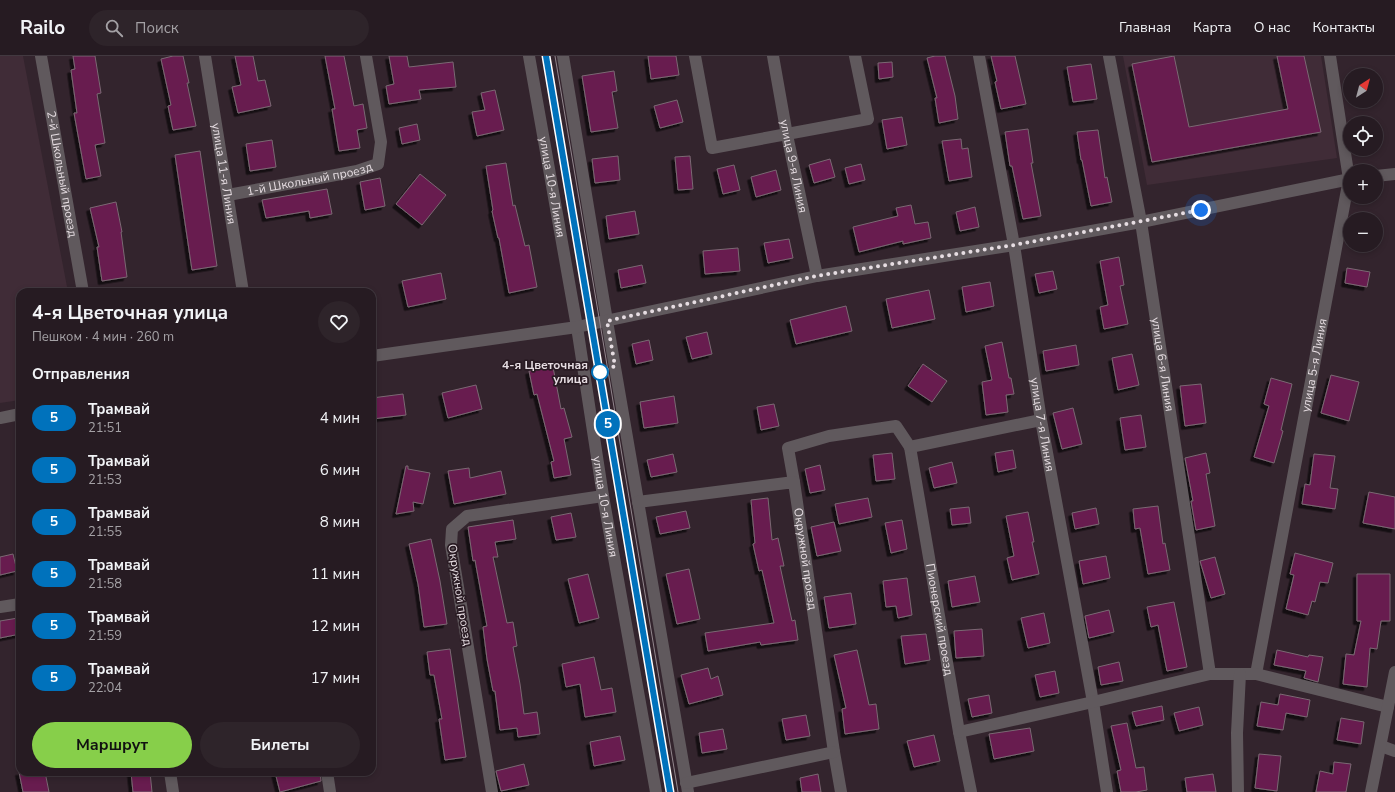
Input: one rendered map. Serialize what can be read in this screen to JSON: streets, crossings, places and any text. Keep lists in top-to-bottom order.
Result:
{
  "streets": {
    "street": [
      "улица 9-я Линия",
      "2-й Школьный проезд",
      "улица 11-я Линия",
      "1-й Школьный проезд",
      "улица 10-я Линия",
      "улица 6-я Линия",
      "улица 5-я Линия",
      "улица 7-я Линия",
      "Окружной проезд",
      "Пионерский проезд"
    ]
  },
  "crossings": [
    ["улица 11-я Линия", "1-й Школьный проезд"],
    ["улица 10-я Линия", "Окружной проезд"],
    ["Окружной проезд", "Пионерский проезд"]
  ],
  "places": ["4-я Цветочная улица"],
  "lines": ["tram line 5"],
  "north": "top right",
  "page": {
    "header": "Railo",
    "search": "Поиск",
    "nav": [
      "Главная",
      "Карта",
      "О нас",
      "Контакты"
    ],
    "on_map": "5",
    "map_buttons": ["+", "−"],
    "heading": [
      ["4-я Цветочная улица", "Пешком · 4 мин · 260 m"],
      "Отправления"
    ],
    "list": [
      {
        "mark": "5",
        "name": "Трамвай",
        "note": "21:51",
        "value": "4 мин"
      },
      {
        "mark": "5",
        "name": "Трамвай",
        "note": "21:53",
        "value": "6 мин"
      },
      {
        "mark": "5",
        "name": "Трамвай",
        "note": "21:55",
        "value": "8 мин"
      },
      {
        "mark": "5",
        "name": "Трамвай",
        "note": "21:58",
        "value": "11 мин"
      },
      {
        "mark": "5",
        "name": "Трамвай",
        "note": "21:59",
        "value": "12 мин"
      },
      {
        "mark": "5",
        "name": "Трамвай",
        "note": "22:04",
        "value": "17 мин"
      }
    ],
    "buttons": ["Маршрут", "Билеты"]
  }
}
